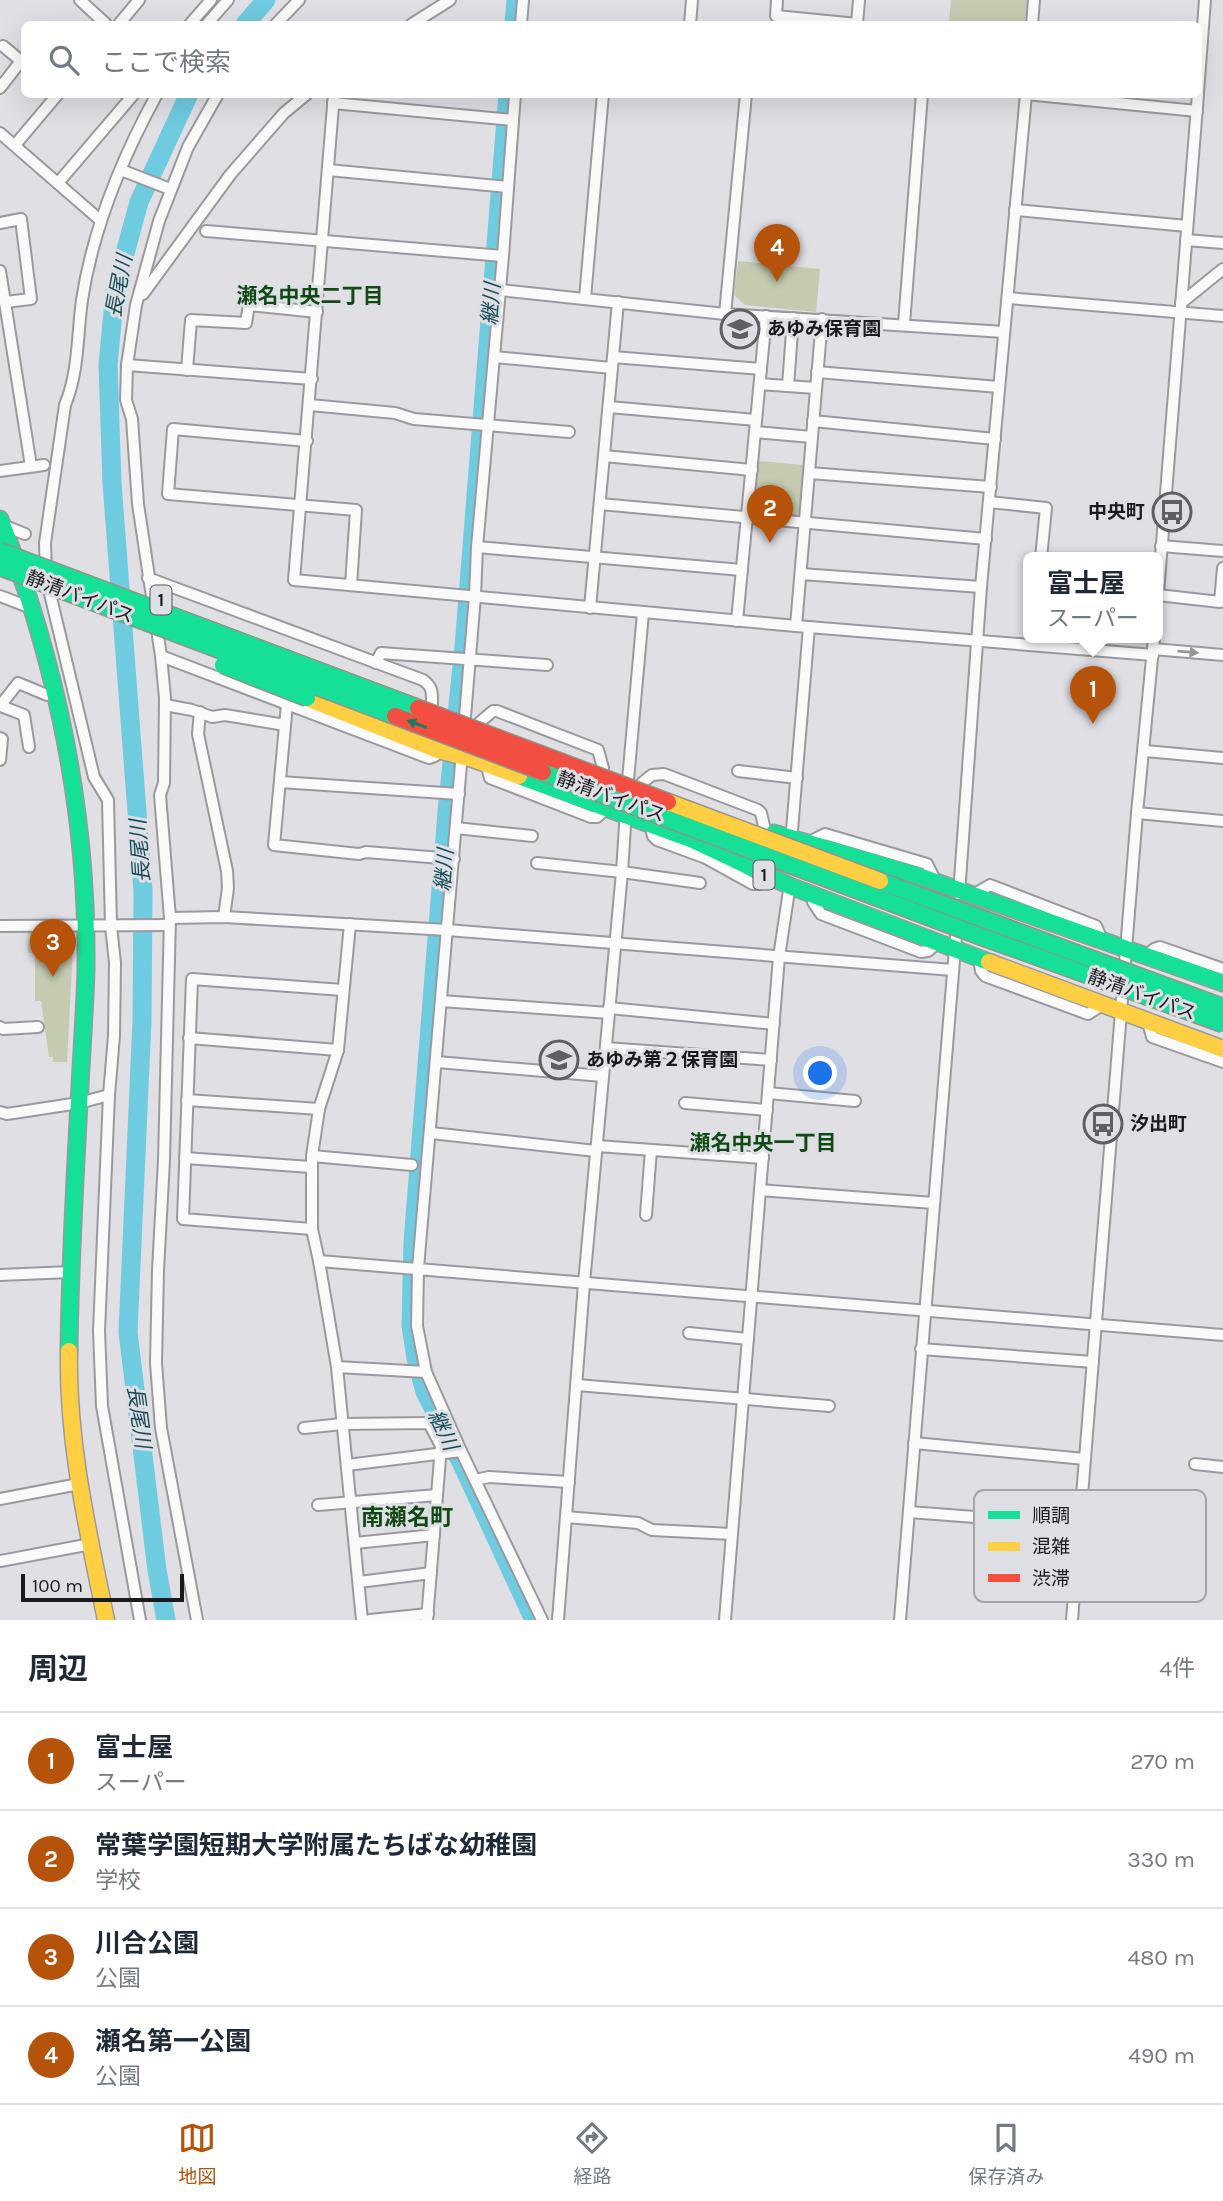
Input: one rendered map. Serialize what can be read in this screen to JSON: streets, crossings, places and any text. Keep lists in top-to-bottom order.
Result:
{
  "streets": {
    "main road": ["静清バイパス", "1"]
  },
  "crossings": [
    ["静清バイパス", "1"]
  ],
  "districts": ["瀬名中央二丁目", "瀬名中央一丁目", "南瀬名町"],
  "water": ["長尾川", "継川"],
  "places": {
    "school or university": ["あゆみ保育園", "あゆみ第２保育園"],
    "bus stop": ["中央町", "汐出町"]
  },
  "legend": ["順調", "混雑", "渋滞"],
  "scale_bar": "100 m",
  "page": {
    "search": "ここで検索",
    "pins": [
      "4",
      "2",
      "1",
      "3"
    ],
    "popup": ["富士屋", "スーパー"],
    "scale": "100 m",
    "heading": ["周辺", "4件"],
    "list": [
      {
        "mark": "1",
        "name": "富士屋",
        "note": "スーパー",
        "value": "270 m"
      },
      {
        "mark": "2",
        "name": "常葉学園短期大学附属たちばな幼稚園",
        "note": "学校",
        "value": "330 m"
      },
      {
        "mark": "3",
        "name": "川合公園",
        "note": "公園",
        "value": "480 m"
      },
      {
        "mark": "4",
        "name": "瀬名第一公園",
        "note": "公園",
        "value": "490 m"
      }
    ],
    "nav": ["地図", "経路", "保存済み"]
  }
}
